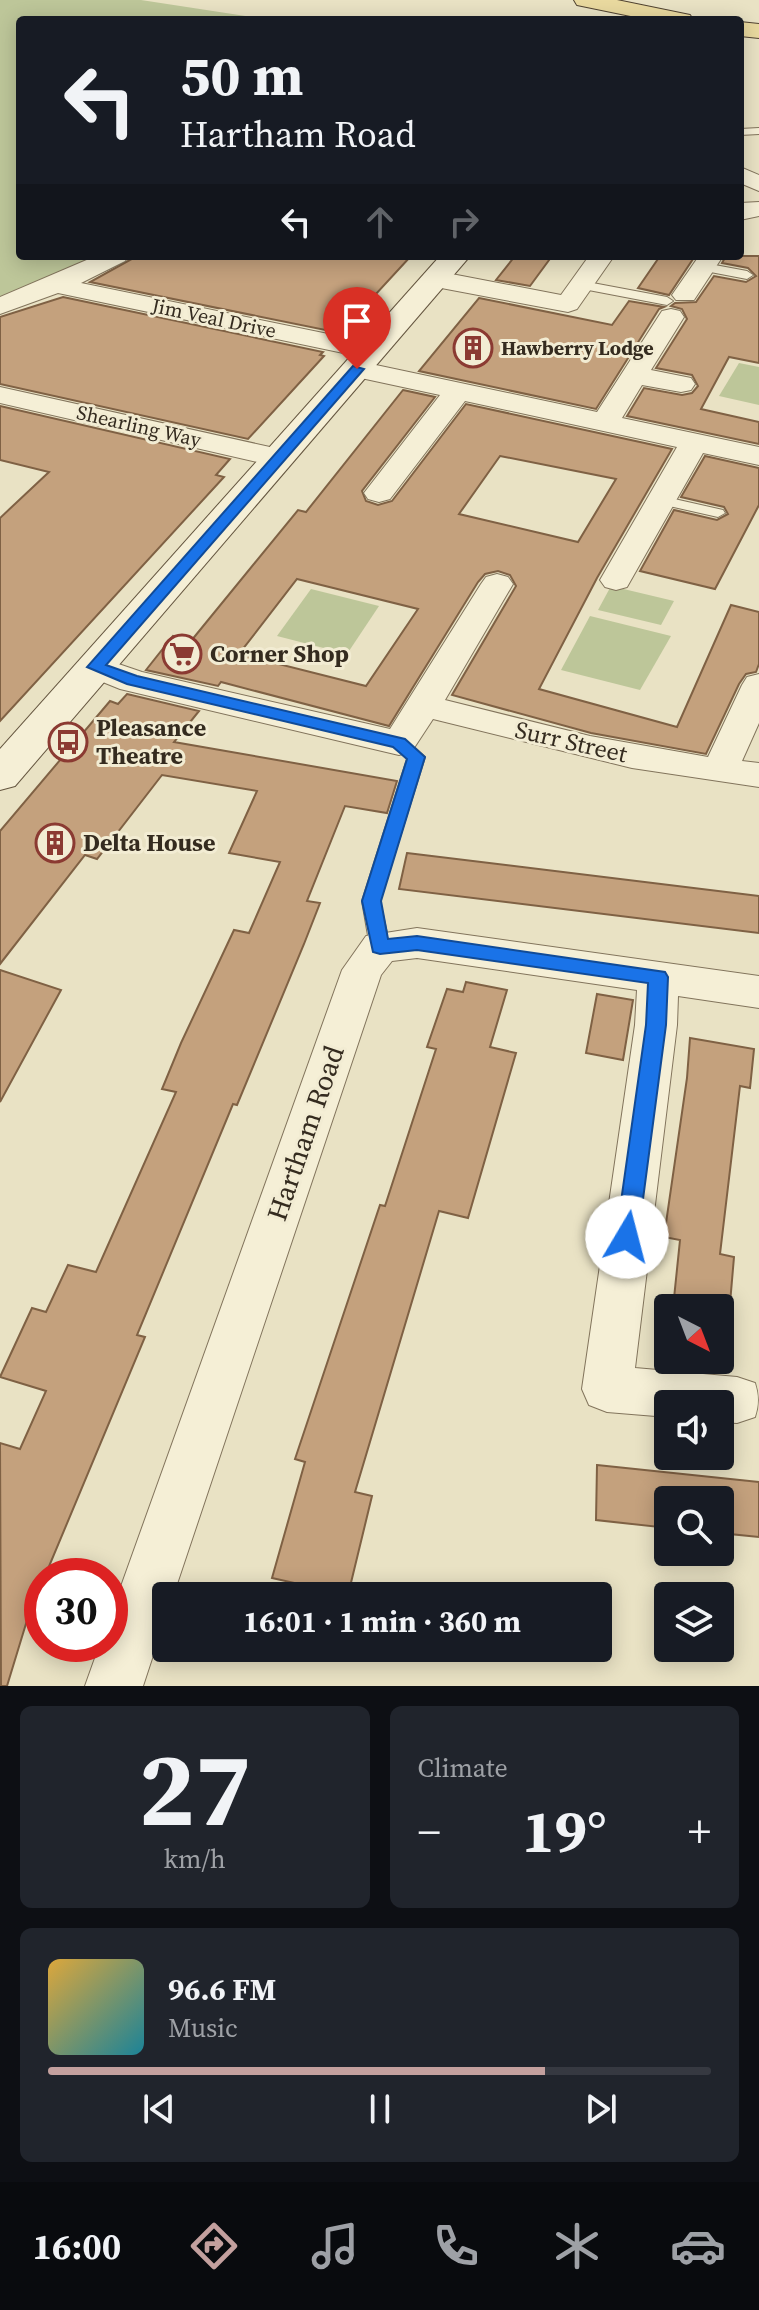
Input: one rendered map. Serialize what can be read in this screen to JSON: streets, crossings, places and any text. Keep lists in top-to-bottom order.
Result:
{
  "streets": {
    "street": [
      "Jim Veal Drive",
      "Shearling Way",
      "Surr Street",
      "Hartham Road"
    ]
  },
  "places": {
    "building": ["Hawberry Lodge", "Delta House"],
    "supermarket": ["Corner Shop"],
    "bus stop": ["Pleasance Theatre"]
  },
  "north": "bottom right",
  "page": {
    "turn": ["50 m", "Hartham Road"],
    "limit": "30",
    "trip": "16:01 · 1 min · 360 m",
    "tile": [
      ["27", "km/h"],
      "Climate"
    ],
    "heat": ["−", "19°", "+"],
    "song": ["96.6 FM", "Music"],
    "tabs": "16:00"
  }
}
